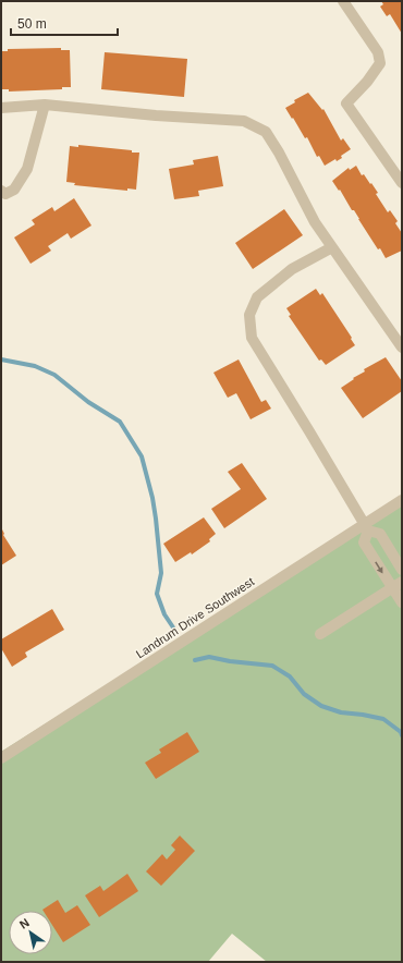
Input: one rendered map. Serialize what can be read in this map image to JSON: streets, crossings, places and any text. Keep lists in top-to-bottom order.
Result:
{
  "streets": {
    "street": ["Landrum Drive Southwest"]
  },
  "scale_bar": "50 m",
  "north": "top left"
}
